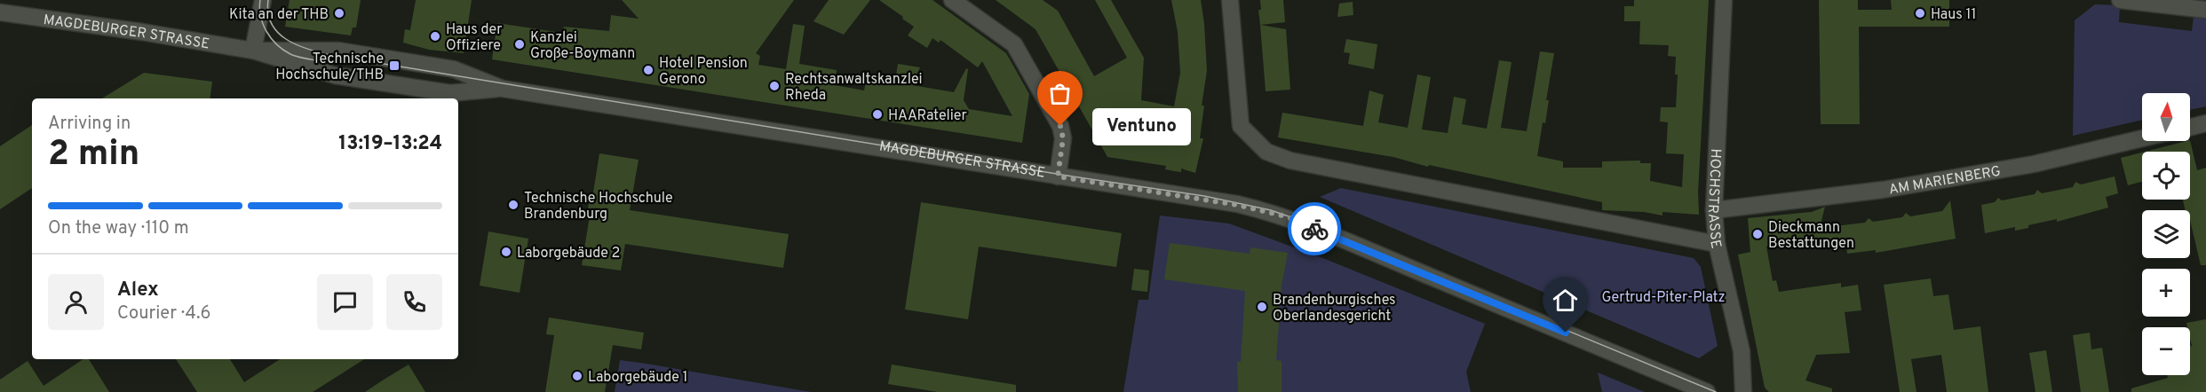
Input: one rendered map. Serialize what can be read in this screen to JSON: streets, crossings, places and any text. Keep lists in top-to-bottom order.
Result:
{
  "streets": {
    "street": ["MAGDEBURGER STRASSE", "AM MARIENBERG", "HOCHSTRASSE"]
  },
  "crossings": [
    ["AM MARIENBERG", "HOCHSTRASSE"]
  ],
  "parks": ["Gertrud-Piter-Platz"],
  "places": {
    "other": [
      "Kita an der THB",
      "Haus 11",
      "Haus der Offiziere",
      "Kanzlei Große-Boymann",
      "Hotel Pension Gerono",
      "Rechtsanwaltskanzlei Rheda",
      "HAARatelier",
      "Ventuno",
      "Technische Hochschule Brandenburg",
      "Dieckmann Bestattungen",
      "Laborgebäude 2",
      "Brandenburgisches Oberlandesgericht",
      "Laborgebäude 1"
    ],
    "transit": ["Technische Hochschule/THB"]
  },
  "north": "top",
  "page": {
    "map_buttons": ["+", "−"],
    "heading": ["2 min", "Arriving in", "13:19–13:24"],
    "panel": ["Alex", "Courier · 4.6"],
    "bubble": "Ventuno",
    "bar": "On the way · 110 m"
  }
}
